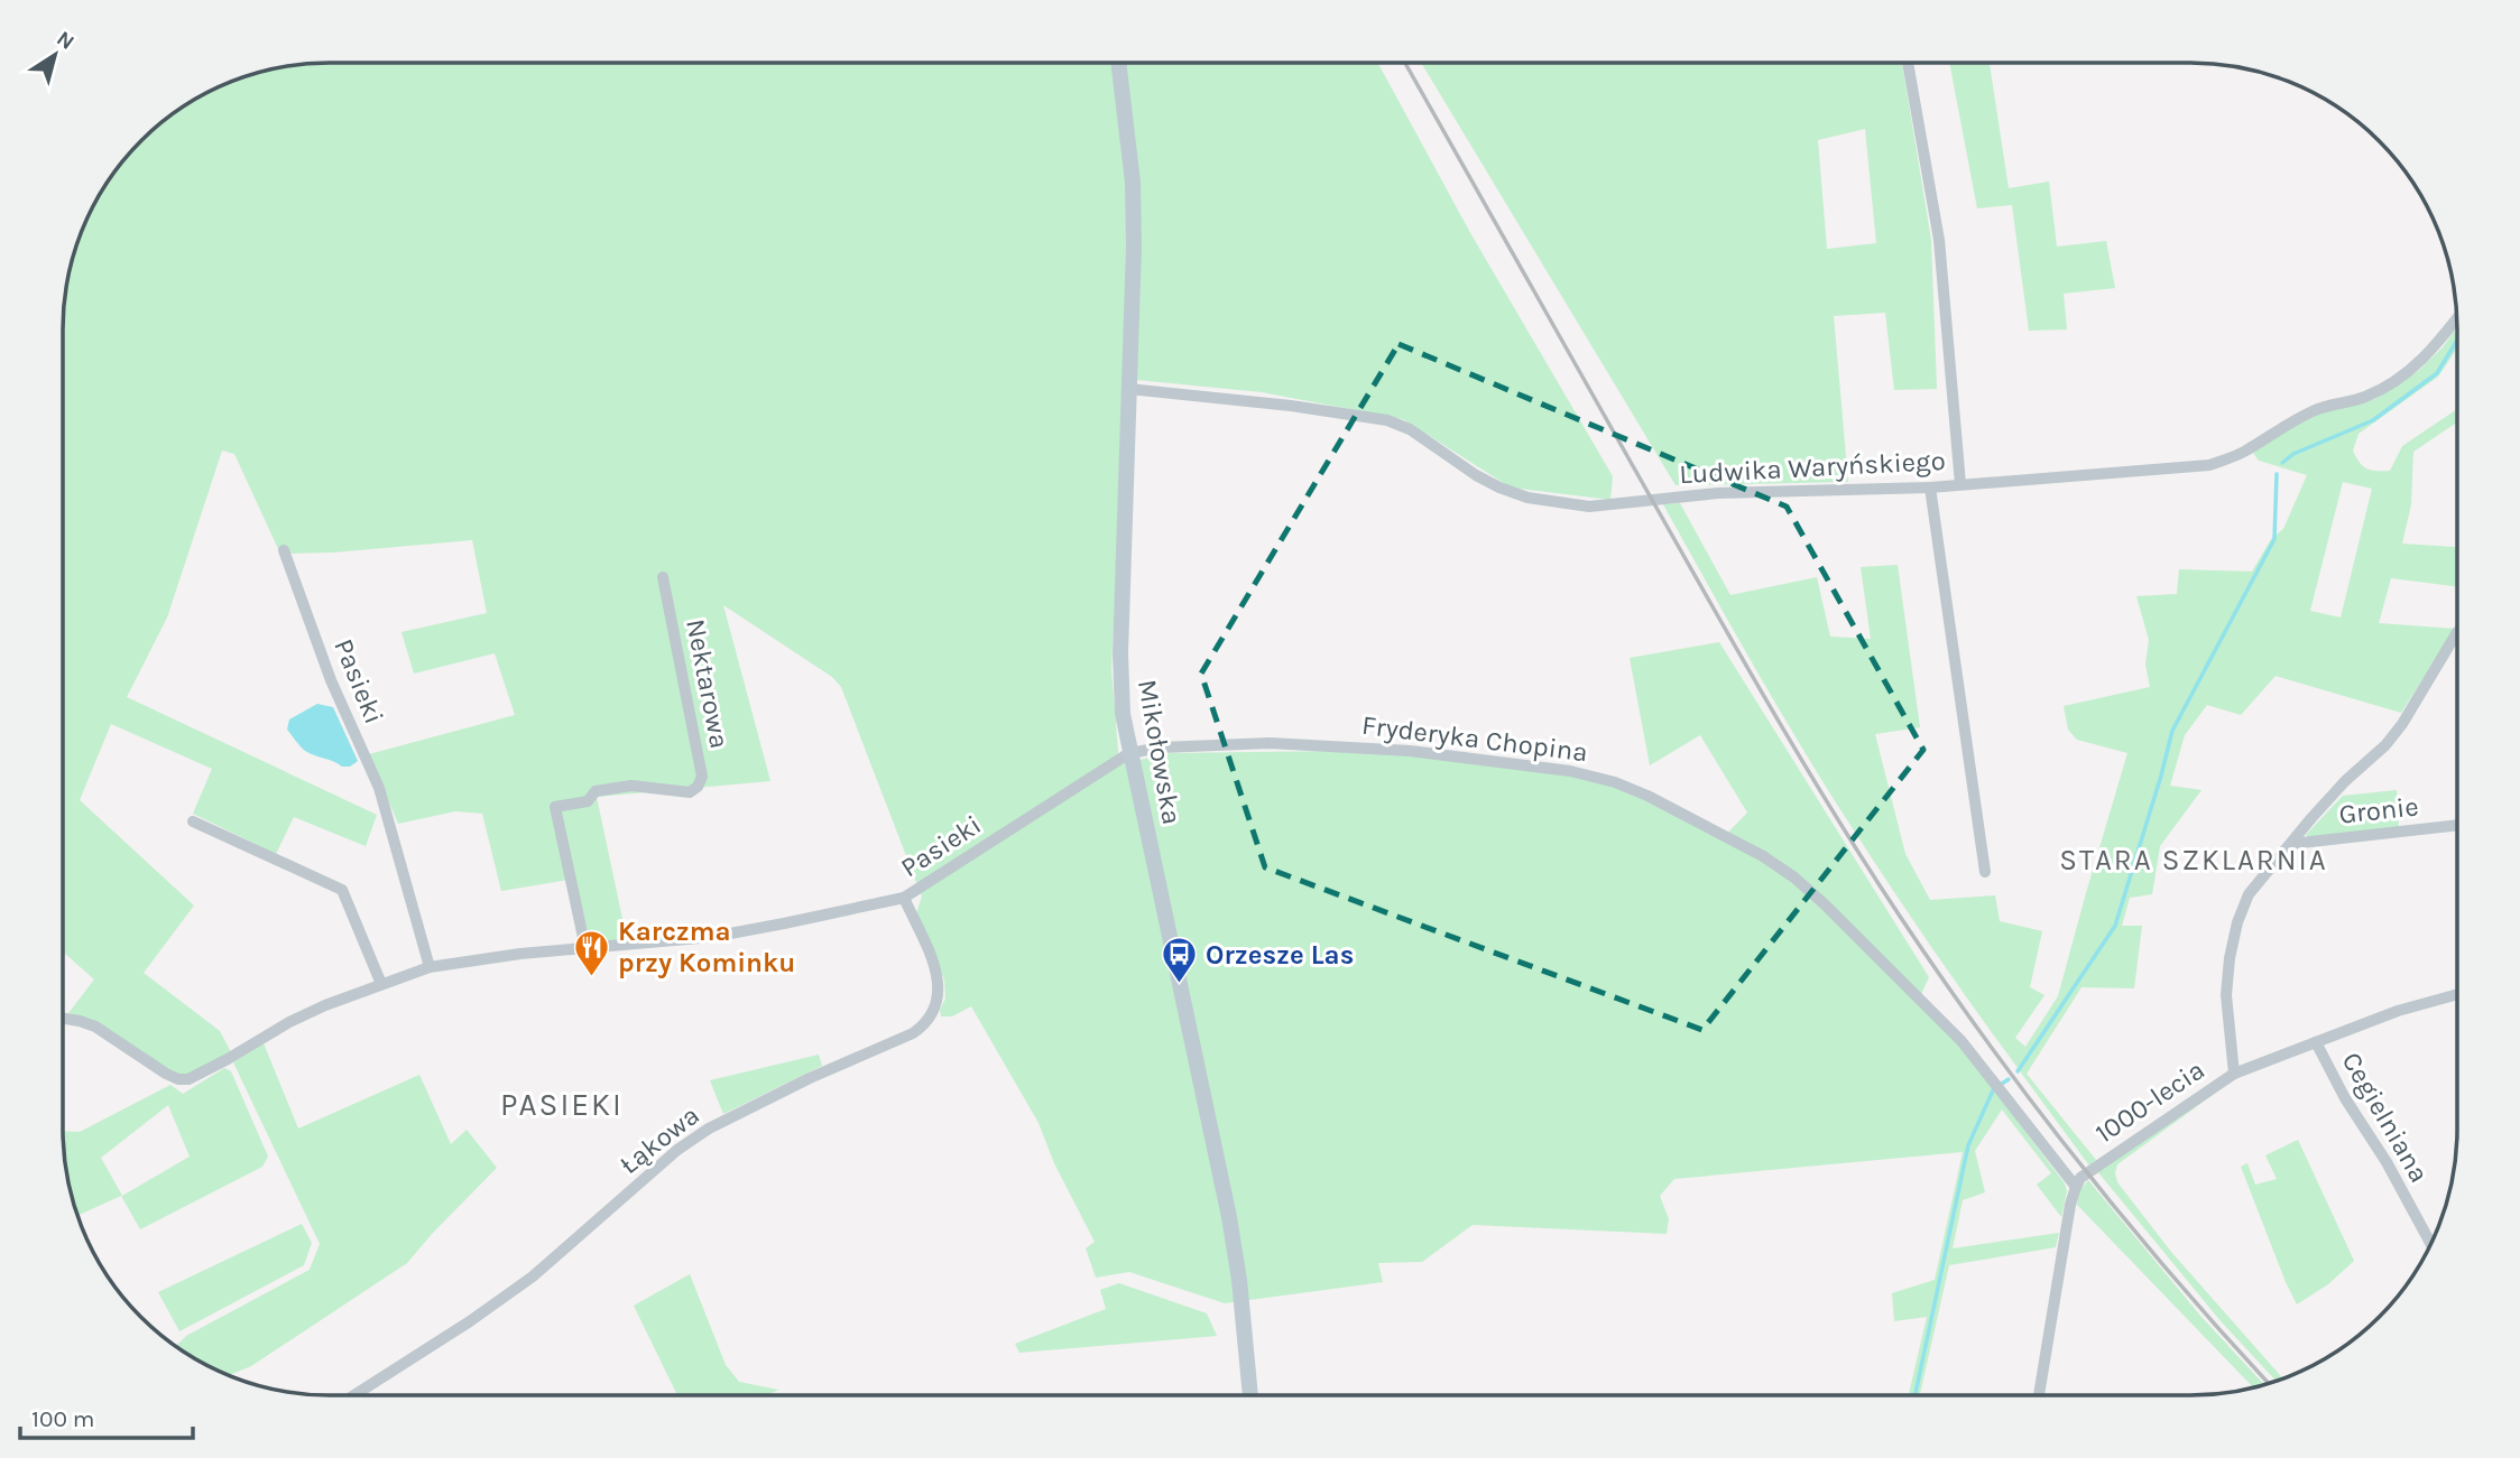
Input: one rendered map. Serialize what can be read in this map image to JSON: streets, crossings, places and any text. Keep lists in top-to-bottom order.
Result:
{
  "streets": {
    "main road": ["Mikołowska"],
    "street": [
      "Ludwika Waryńskiego",
      "Pasieki",
      "Nektarowa",
      "Fryderyka Chopina",
      "Gronie",
      "1000-lecia",
      "Cegielniana",
      "Łąkowa"
    ]
  },
  "crossings": [
    ["Ludwika Waryńskiego", "Mikołowska"],
    ["Pasieki", "Nektarowa"],
    ["Pasieki", "Fryderyka Chopina"],
    ["Pasieki", "Mikołowska"],
    ["Pasieki", "Łąkowa"],
    ["Fryderyka Chopina", "Mikołowska"],
    ["Fryderyka Chopina", "1000-lecia"],
    ["1000-lecia", "Cegielniana"]
  ],
  "districts": ["STARA SZKLARNIA", "PASIEKI"],
  "places": {
    "restaurant": ["Karczma przy Kominku"],
    "bus stop": ["Orzesze Las"]
  },
  "scale_bar": "100 m",
  "north": "top right"
}
